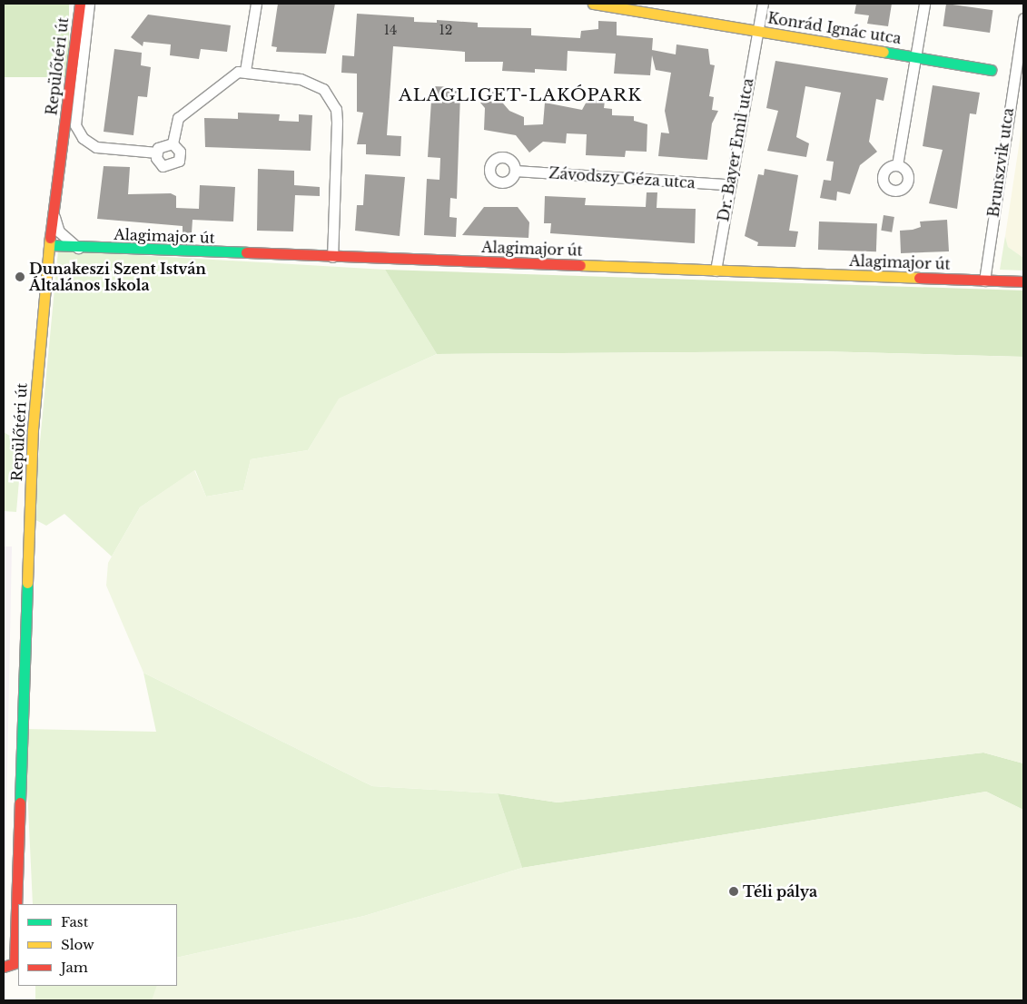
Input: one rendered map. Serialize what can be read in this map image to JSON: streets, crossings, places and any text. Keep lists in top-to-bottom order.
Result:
{
  "streets": {
    "street": [
      "Konrád Ignác utca",
      "Repülőtéri út",
      "Dr. Bayer Emil utca",
      "Brunszvik utca",
      "Závodszy Géza utca",
      "Alagimajor út"
    ]
  },
  "crossings": [
    ["Konrád Ignác utca", "Dr. Bayer Emil utca"],
    ["Dr. Bayer Emil utca", "Závodszy Géza utca"],
    ["Dr. Bayer Emil utca", "Alagimajor út"],
    ["Brunszvik utca", "Alagimajor út"]
  ],
  "districts": ["ALAGLIGET-LAKÓPARK"],
  "places": ["Dunakeszi Szent István Általános Iskola", "Téli pálya"],
  "house_numbers": ["14", "12"],
  "legend": ["Fast", "Slow", "Jam"]
}
